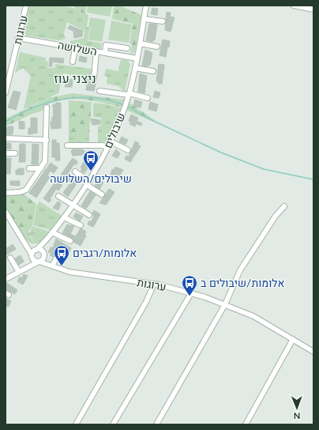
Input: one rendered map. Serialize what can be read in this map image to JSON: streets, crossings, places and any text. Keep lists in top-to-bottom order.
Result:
{
  "streets": {
    "street": ["ערוגות", "השלושה", "שיבולים"]
  },
  "crossings": [
    ["ערוגות", "השלושה"],
    ["ערוגות", "שיבולים"],
    ["השלושה", "שיבולים"]
  ],
  "districts": ["ניצני עוז"],
  "places": {
    "bus stop": ["שיבולים/השלושה", "אלומות/רגבים", "אלומות/שיבולים ב"]
  },
  "north": "bottom"
}
